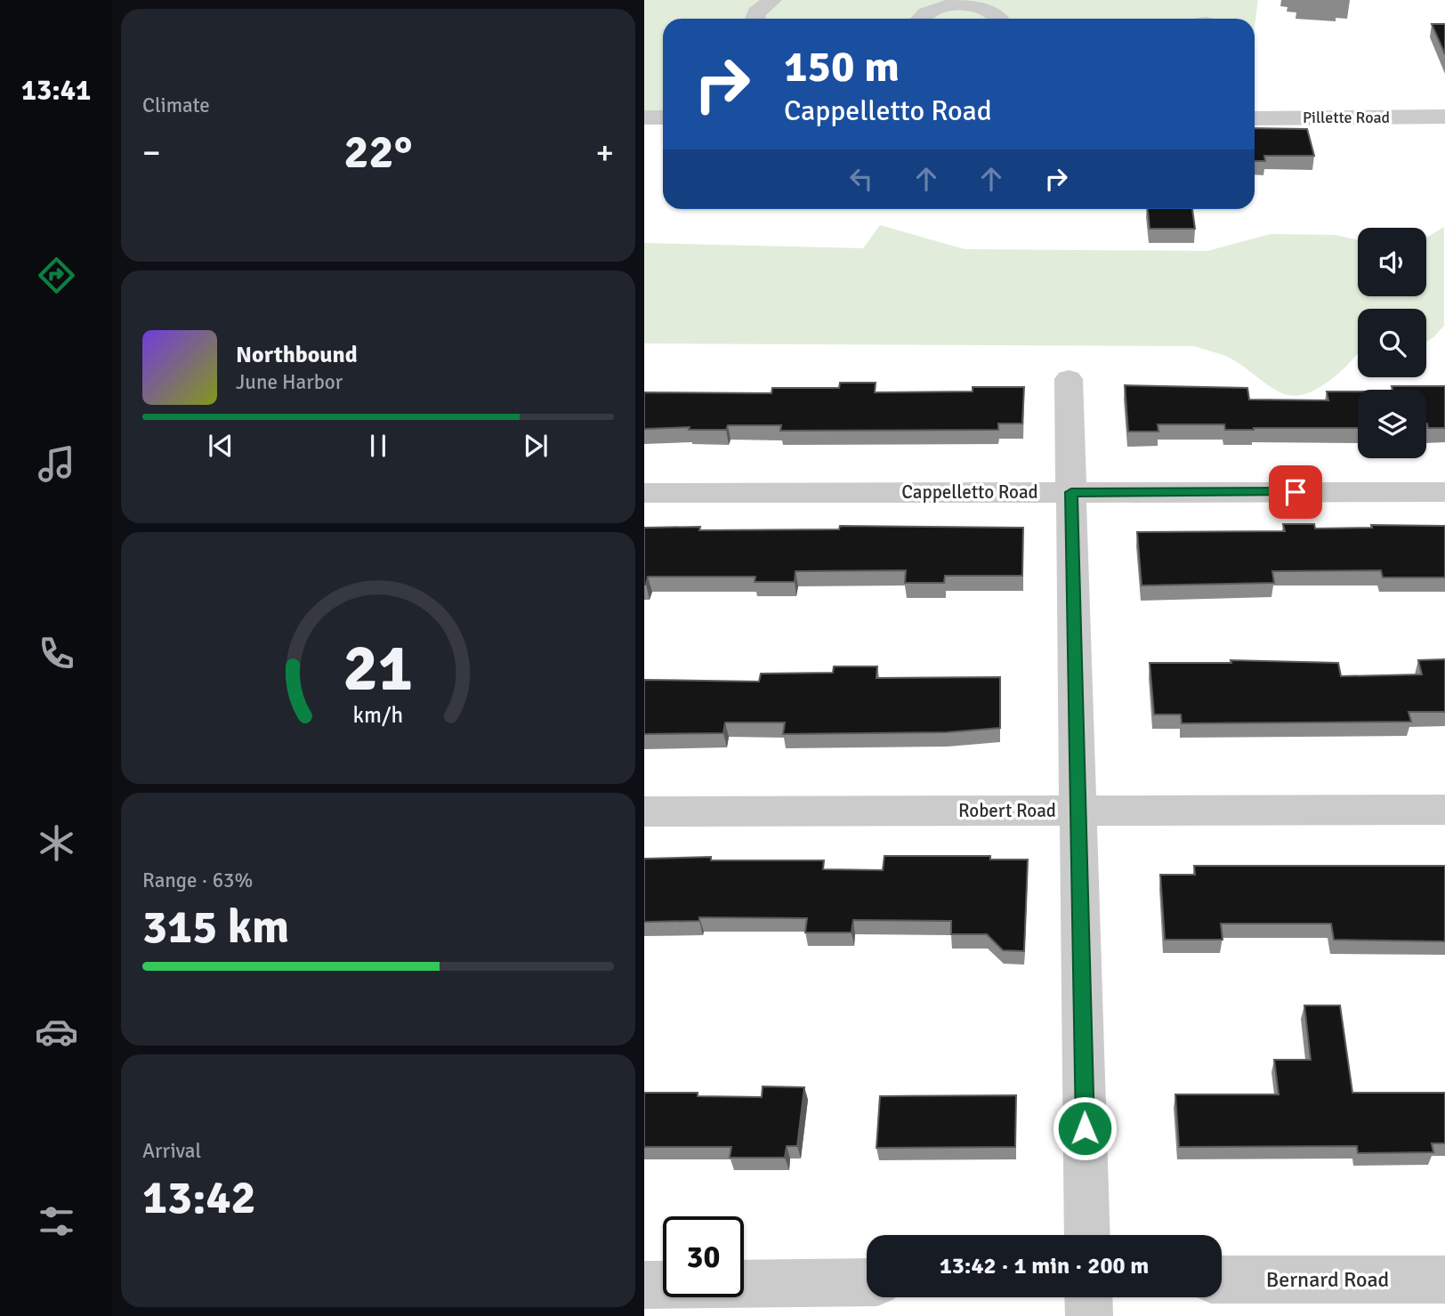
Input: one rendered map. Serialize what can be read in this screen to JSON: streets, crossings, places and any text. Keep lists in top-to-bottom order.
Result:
{
  "streets": {
    "street": [
      "Pillette Road",
      "Cappelletto Road",
      "Robert Road",
      "Bernard Road"
    ]
  },
  "page": {
    "tabs": "13:41",
    "tile": [
      "Climate",
      ["Range · 63%", "315 km"],
      ["Arrival", "13:42"]
    ],
    "turn": ["150 m", "Cappelletto Road"],
    "heat": ["−", "22°", "+"],
    "song": ["Northbound", "June Harbor"],
    "limit": "30",
    "trip": "13:42 · 1 min · 200 m",
    "gauge": ["21", "km/h"]
  }
}
